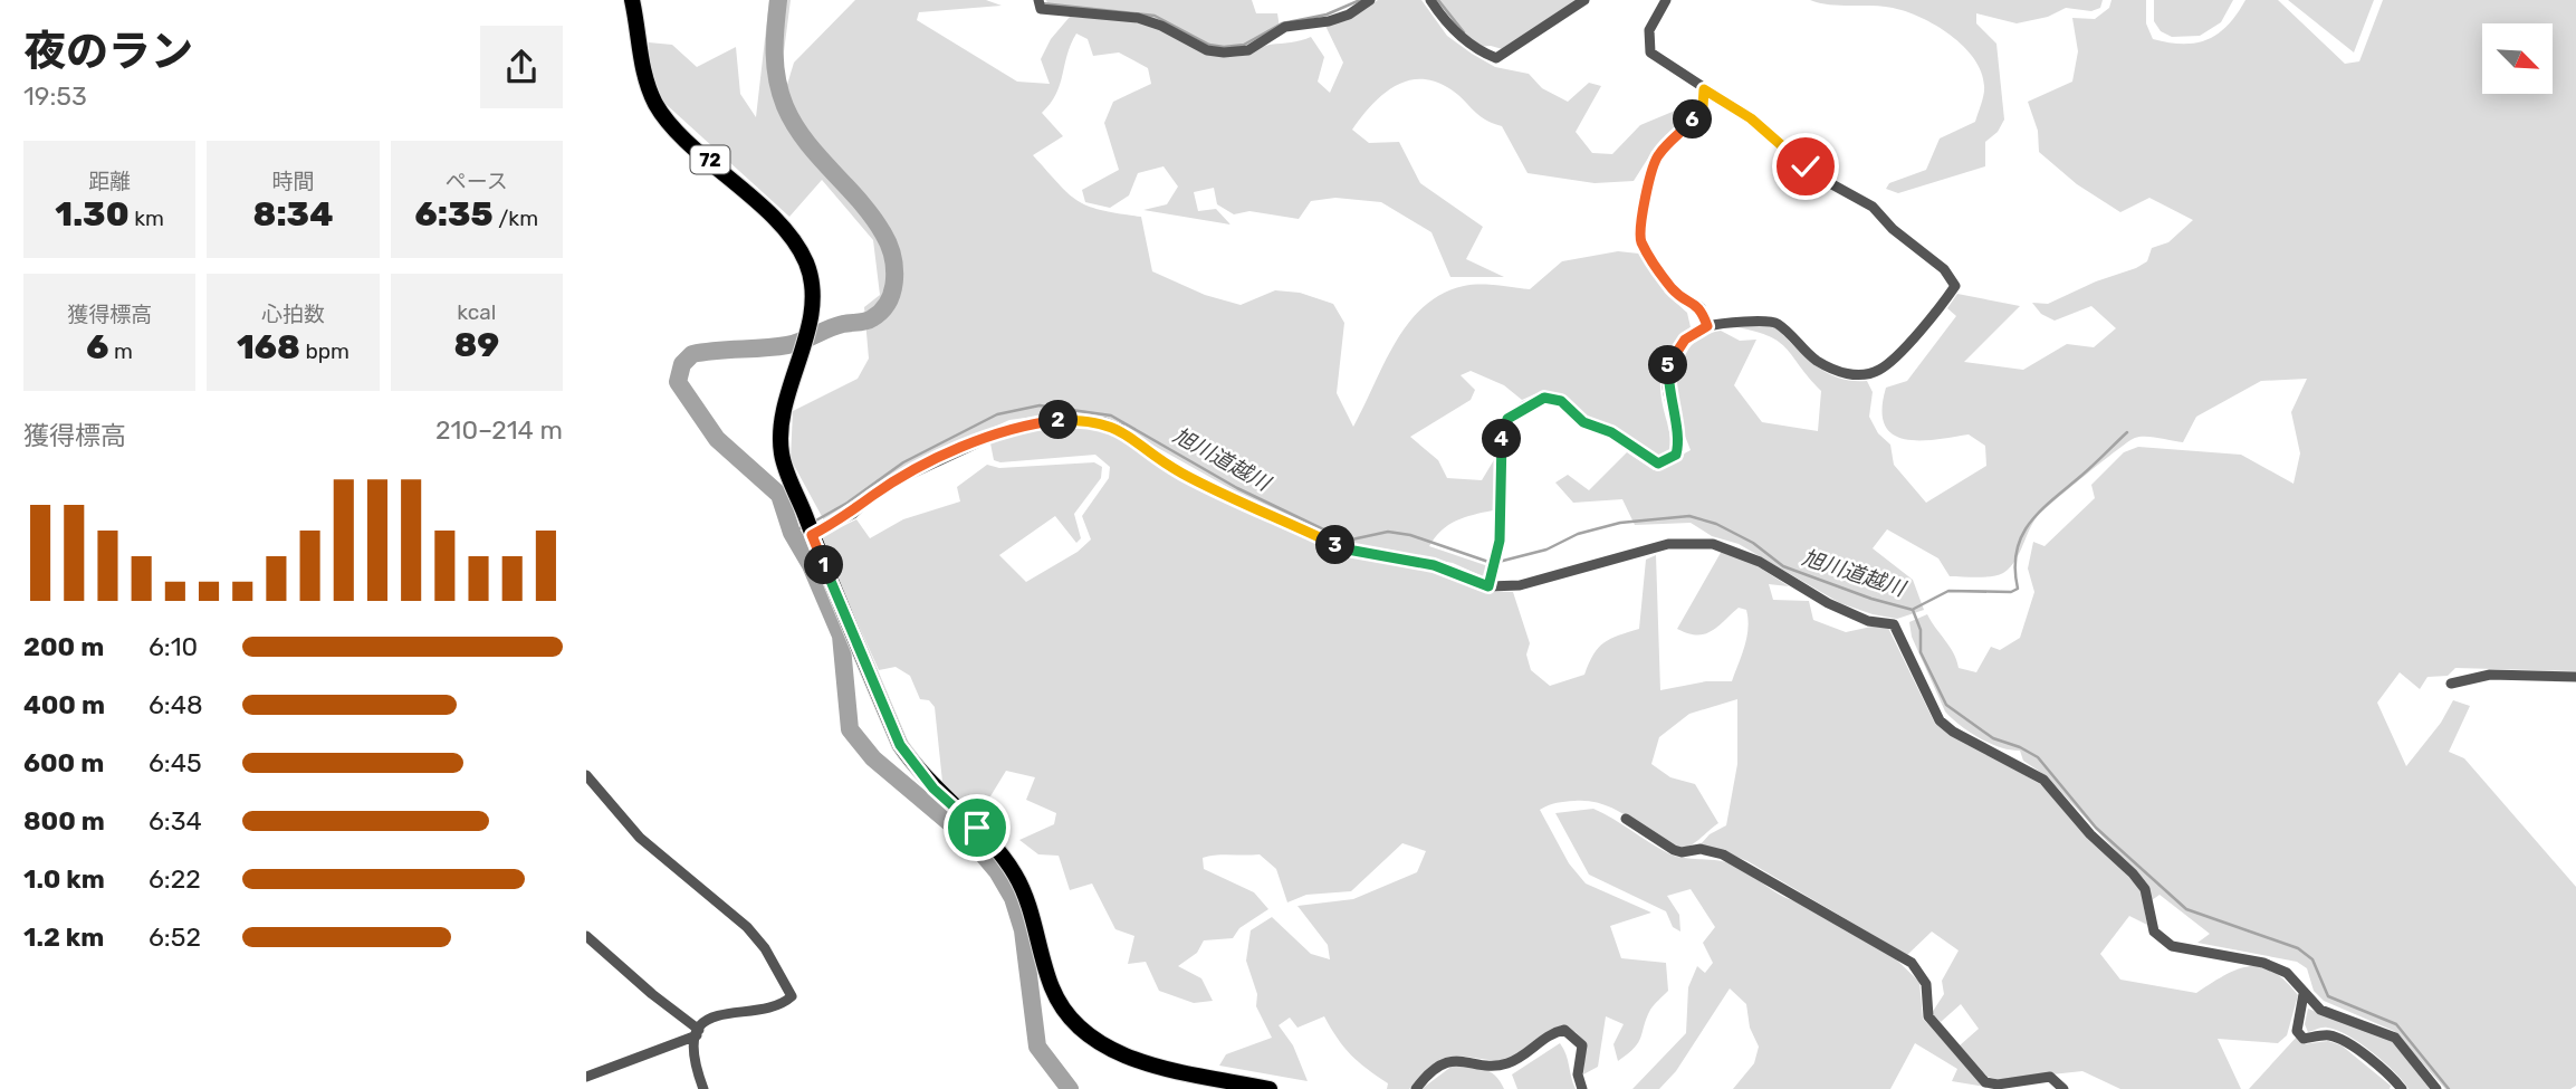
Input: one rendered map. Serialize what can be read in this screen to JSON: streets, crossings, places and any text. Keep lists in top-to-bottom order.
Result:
{
  "streets": {
    "main road": ["72"]
  },
  "water": ["旭川道越川"],
  "north": "bottom right",
  "page": {
    "heading": ["夜のラン", "19:53"],
    "pins": [
      "6",
      "5",
      "2",
      "4",
      "3",
      "1"
    ],
    "stats": [
      ["距離", "1.30 km"],
      ["時間", "8:34"],
      ["ペース", "6:35 /km"],
      ["獲得標高", "6 m"],
      ["心拍数", "168 bpm"],
      ["kcal", "89"]
    ],
    "chart": ["獲得標高", "210–214 m"],
    "list": [
      {
        "name": "200 m",
        "note": "6:10"
      },
      {
        "name": "400 m",
        "note": "6:48"
      },
      {
        "name": "600 m",
        "note": "6:45"
      },
      {
        "name": "800 m",
        "note": "6:34"
      },
      {
        "name": "1.0 km",
        "note": "6:22"
      },
      {
        "name": "1.2 km",
        "note": "6:52"
      }
    ]
  }
}
